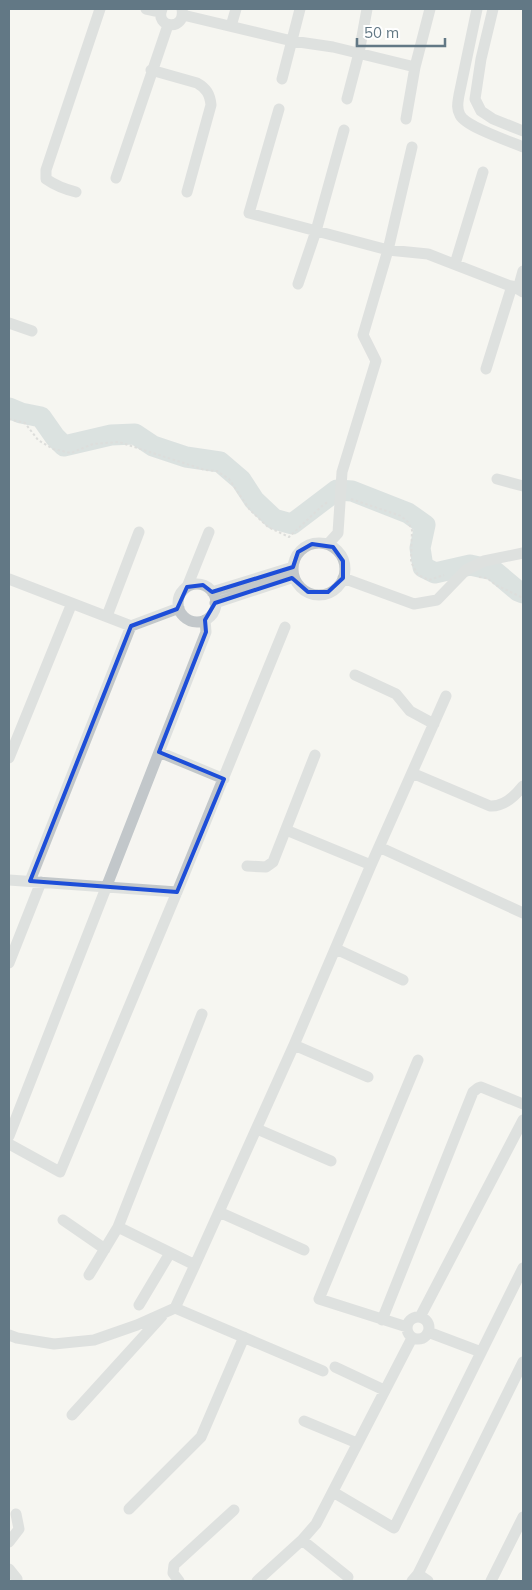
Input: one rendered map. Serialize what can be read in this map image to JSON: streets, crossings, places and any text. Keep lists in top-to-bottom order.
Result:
{
  "scale_bar": "50 m"
}
